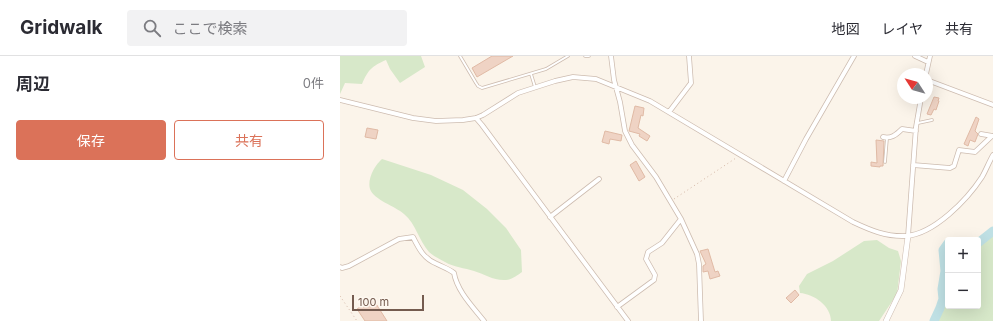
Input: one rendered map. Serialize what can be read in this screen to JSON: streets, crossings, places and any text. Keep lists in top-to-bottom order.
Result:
{
  "scale_bar": "100 m",
  "north": "top left",
  "page": {
    "header": "Gridwalk",
    "search": "ここで検索",
    "nav": ["地図", "レイヤ", "共有"],
    "heading": ["周辺", "0件"],
    "buttons": ["保存", "共有"],
    "map_buttons": ["+", "−"],
    "scale": "100 m"
  }
}
